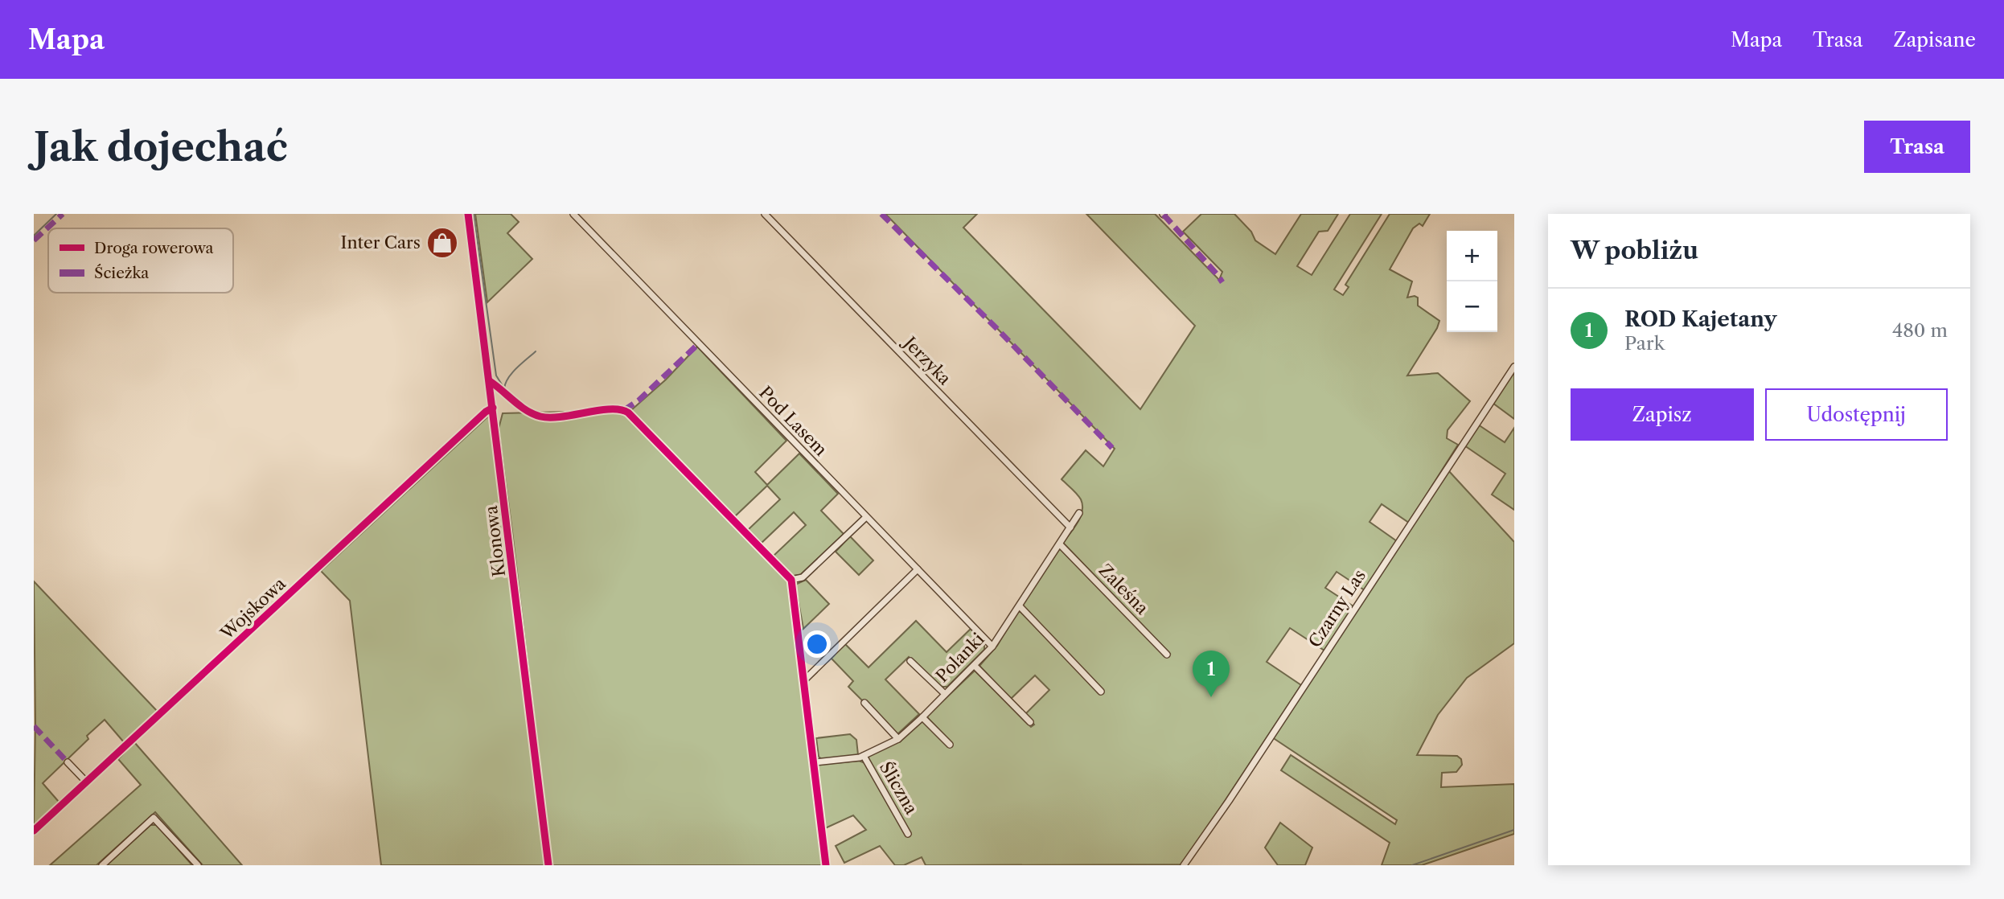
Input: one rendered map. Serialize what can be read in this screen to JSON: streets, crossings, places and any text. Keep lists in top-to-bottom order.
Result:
{
  "streets": {
    "street": [
      "Jerzyka",
      "Pod Lasem",
      "Klonowa",
      "Zaleśna",
      "Wojskowa",
      "Czarny Las",
      "Polanki",
      "Śliczna"
    ]
  },
  "crossings": [
    ["Jerzyka", "Polanki"],
    ["Pod Lasem", "Polanki"],
    ["Klonowa", "Wojskowa"],
    ["Zaleśna", "Polanki"],
    ["Polanki", "Śliczna"]
  ],
  "places": {
    "shop": ["Inter Cars"]
  },
  "legend": ["Droga rowerowa", "Ścieżka"],
  "page": {
    "header": "Mapa",
    "nav": ["Mapa", "Trasa", "Zapisane"],
    "buttons": [
      "Trasa",
      ["Zapisz", "Udostępnij"]
    ],
    "title": "Jak dojechać",
    "heading": "W pobliżu",
    "map_buttons": ["+", "−"],
    "list": [
      {
        "mark": "1",
        "name": "ROD Kajetany",
        "note": "Park",
        "value": "480 m"
      }
    ],
    "pins": "1"
  }
}
